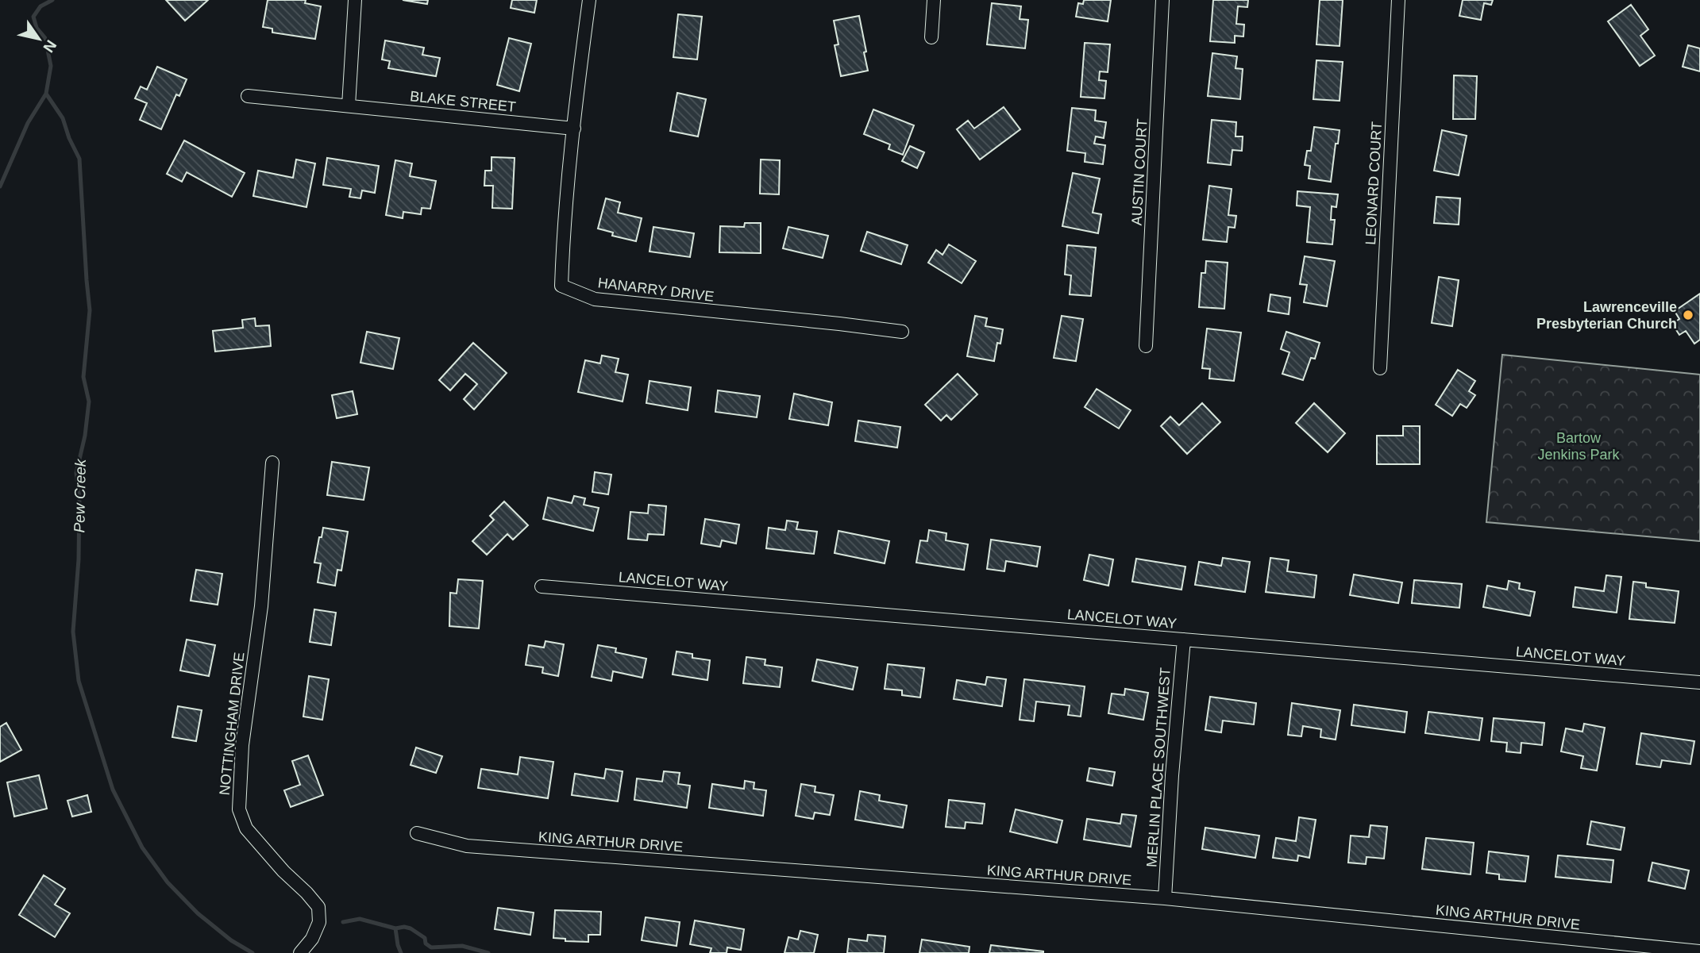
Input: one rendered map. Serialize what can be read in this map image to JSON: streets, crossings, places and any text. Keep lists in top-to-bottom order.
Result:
{
  "streets": {
    "street": [
      "BLAKE STREET",
      "AUSTIN COURT",
      "LEONARD COURT",
      "HANARRY DRIVE",
      "LANCELOT WAY",
      "NOTTINGHAM DRIVE",
      "MERLIN PLACE SOUTHWEST",
      "KING ARTHUR DRIVE"
    ]
  },
  "crossings": [
    ["BLAKE STREET", "HANARRY DRIVE"],
    ["LANCELOT WAY", "MERLIN PLACE SOUTHWEST"],
    ["MERLIN PLACE SOUTHWEST", "KING ARTHUR DRIVE"]
  ],
  "water": ["Pew Creek"],
  "parks": ["Bartow Jenkins Park"],
  "places": ["Lawrenceville Presbyterian Church"],
  "north": "bottom right"
}
